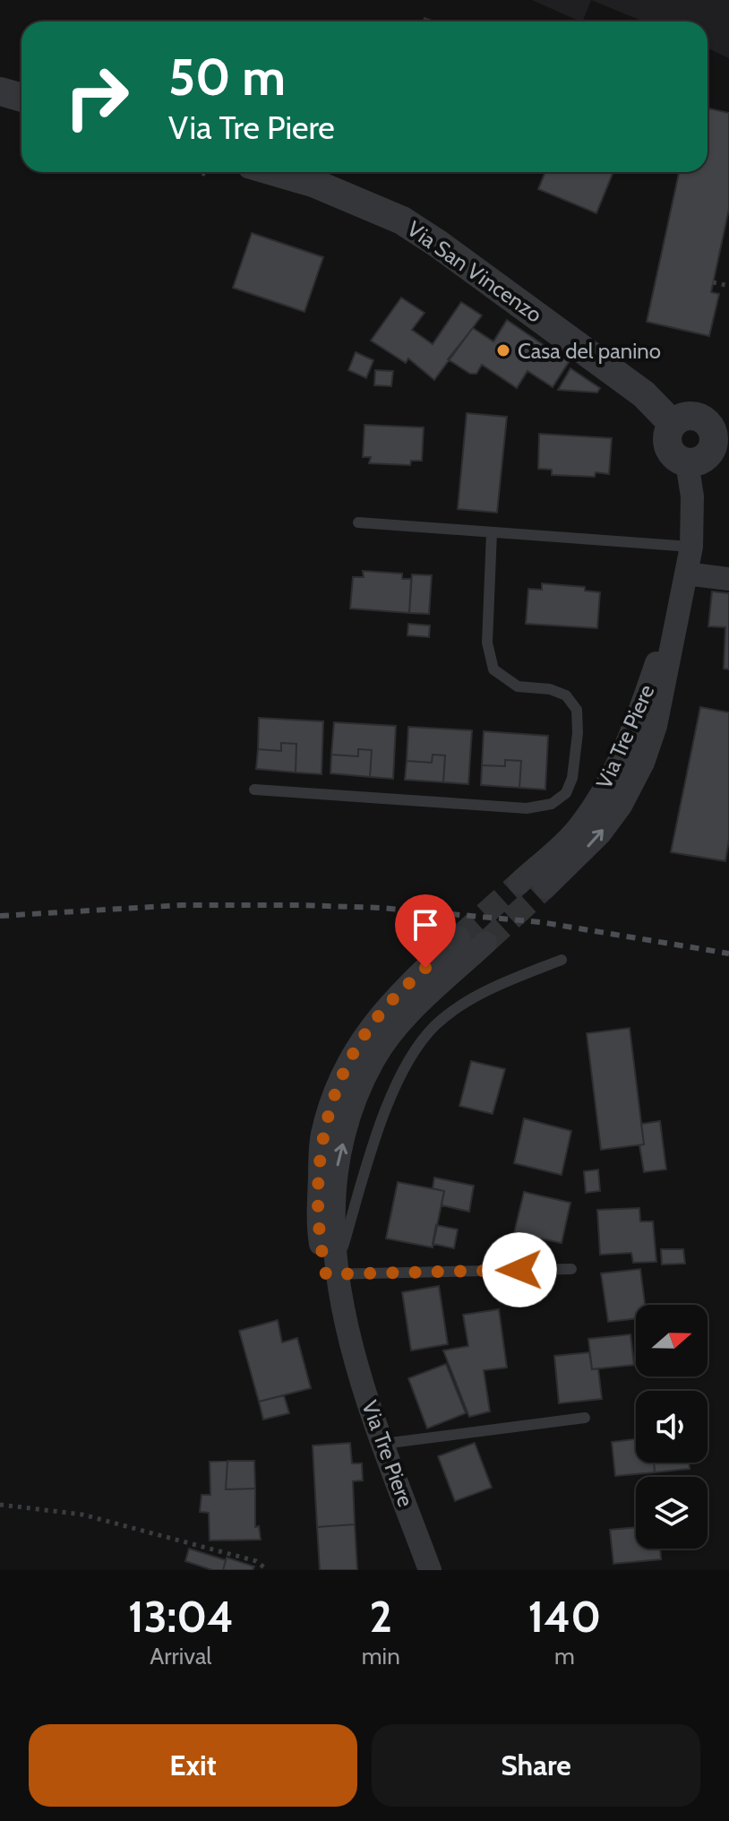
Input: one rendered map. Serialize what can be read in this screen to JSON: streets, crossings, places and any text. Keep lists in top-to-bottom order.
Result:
{
  "streets": {
    "street": ["Via San Vincenzo", "Via Tre Piere"]
  },
  "places": ["Casa del panino"],
  "north": "right",
  "page": {
    "turn": ["50 m", "Via Tre Piere"],
    "eta": [
      "13:04",
      "Arrival",
      "2",
      "min",
      "140",
      "m"
    ],
    "buttons": ["Exit", "Share"]
  }
}
